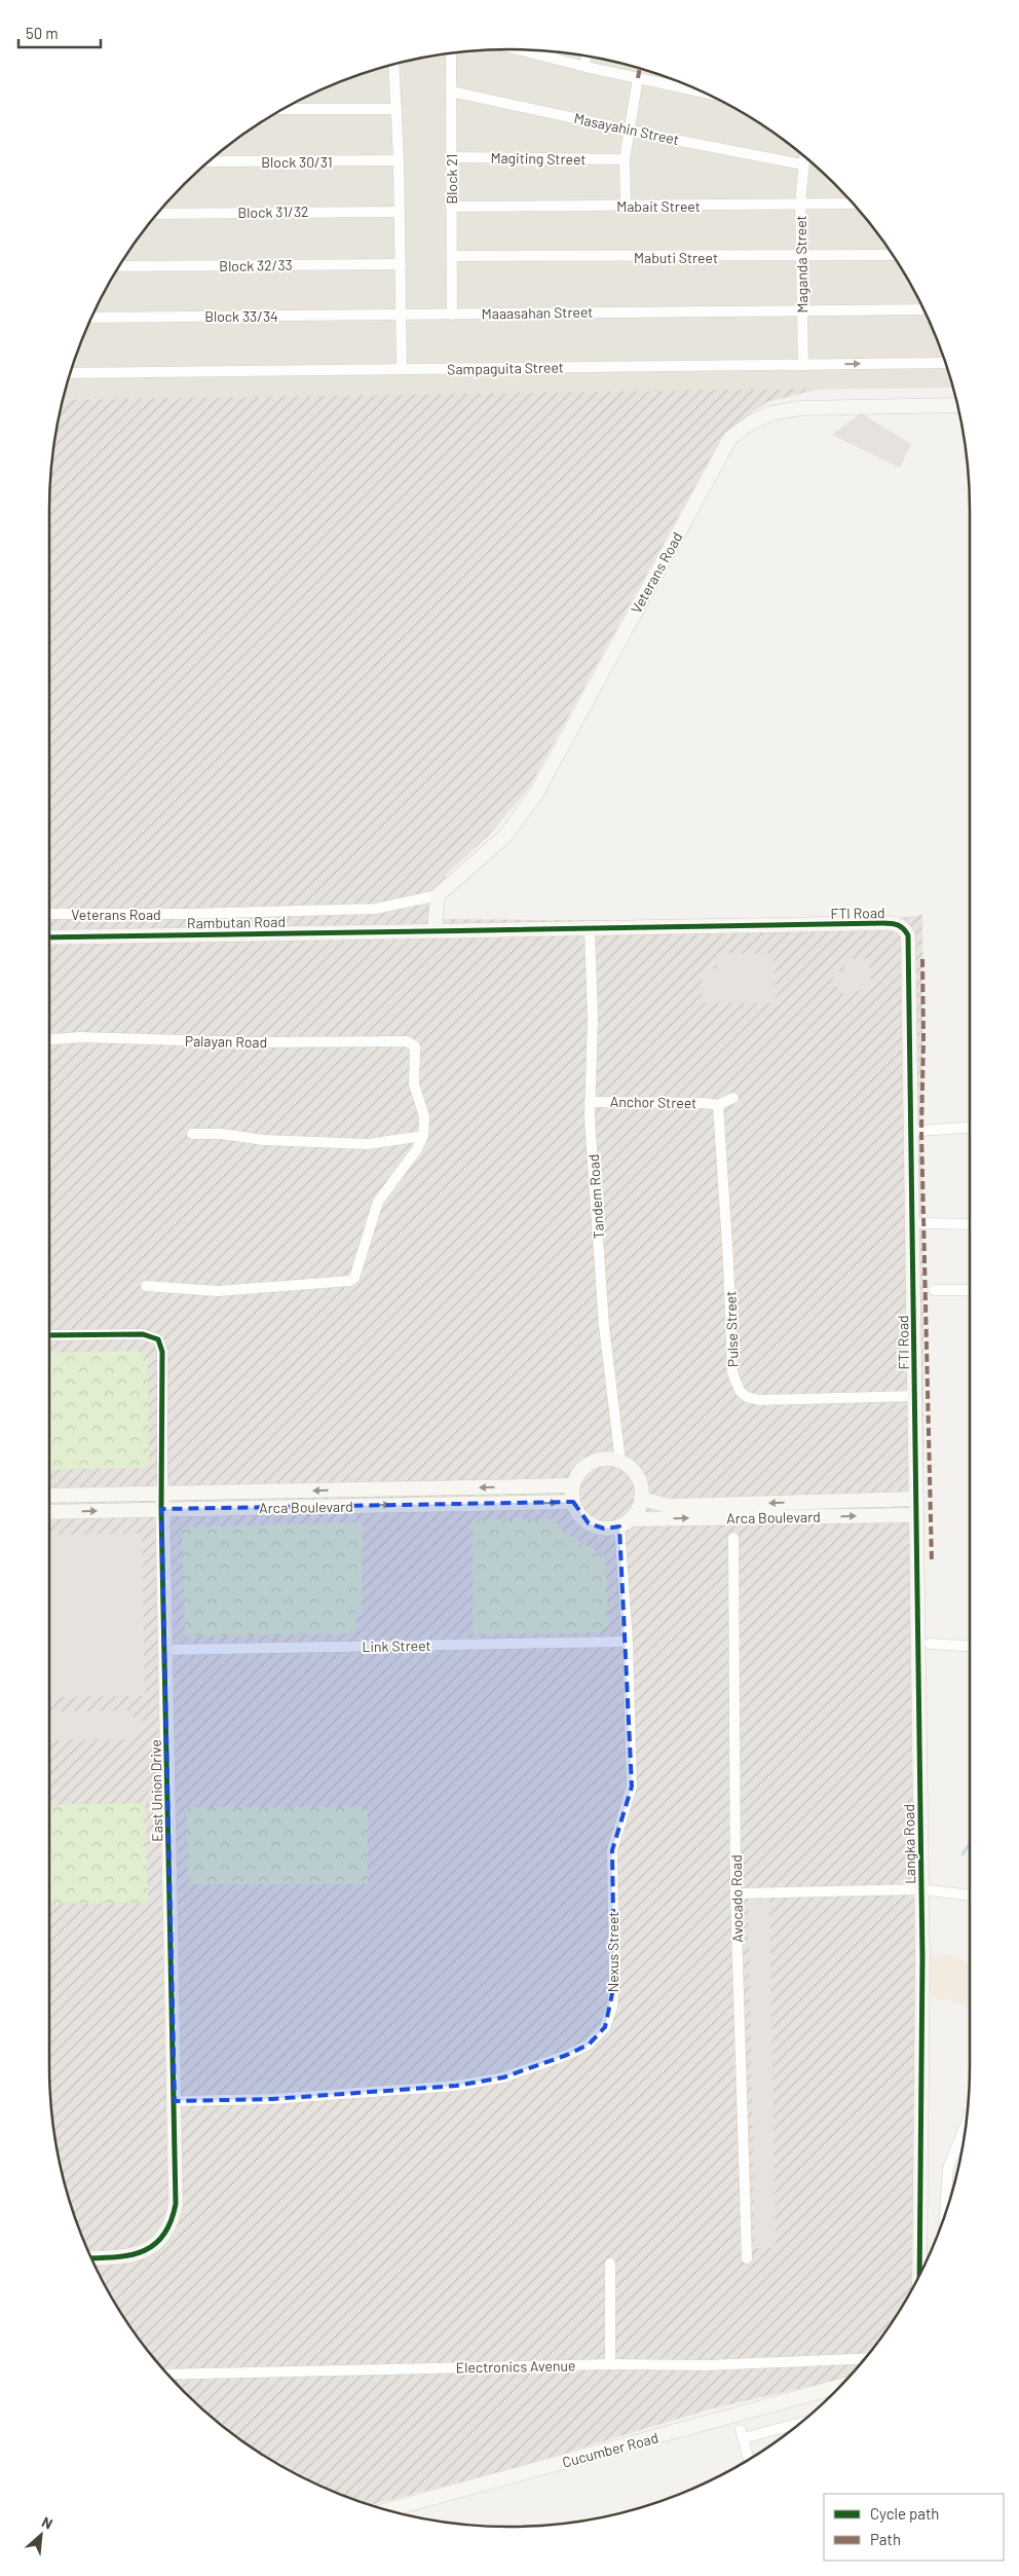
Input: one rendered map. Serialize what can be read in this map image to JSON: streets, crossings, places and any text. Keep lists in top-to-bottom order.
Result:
{
  "streets": {
    "street": [
      "Masayahin Street",
      "Magiting Street",
      "Block 30/31",
      "Block 21",
      "Mabait Street",
      "Block 31/32",
      "Mabuti Street",
      "Maganda Street",
      "Block 32/33",
      "Maaasahan Street",
      "Block 33/34",
      "Sampaguita Street",
      "Veterans Road",
      "FTI Road",
      "Rambutan Road",
      "Palayan Road",
      "Anchor Street",
      "Tandem Road",
      "Pulse Street",
      "Arca Boulevard",
      "Link Street",
      "East Union Drive",
      "Langka Road",
      "Avocado Road",
      "Nexus Street",
      "Electronics Avenue",
      "Cucumber Road"
    ]
  },
  "crossings": [
    ["Masayahin Street", "Block 21"],
    ["Masayahin Street", "Maganda Street"],
    ["Magiting Street", "Block 21"],
    ["Block 21", "Mabait Street"],
    ["Block 21", "Mabuti Street"],
    ["Block 21", "Maaasahan Street"],
    ["Mabait Street", "Maganda Street"],
    ["Mabuti Street", "Maganda Street"],
    ["Maganda Street", "Maaasahan Street"],
    ["Maganda Street", "Sampaguita Street"],
    ["Maaasahan Street", "Block 33/34"],
    ["FTI Road", "Rambutan Road"],
    ["FTI Road", "Tandem Road"],
    ["FTI Road", "Pulse Street"],
    ["FTI Road", "Langka Road"],
    ["Anchor Street", "Tandem Road"],
    ["Anchor Street", "Pulse Street"],
    ["Tandem Road", "Arca Boulevard"],
    ["Tandem Road", "Nexus Street"],
    ["Pulse Street", "Langka Road"],
    ["Arca Boulevard", "East Union Drive"],
    ["Arca Boulevard", "Langka Road"],
    ["Arca Boulevard", "Nexus Street"],
    ["Link Street", "East Union Drive"],
    ["Link Street", "Nexus Street"],
    ["East Union Drive", "Nexus Street"],
    ["Langka Road", "Avocado Road"]
  ],
  "legend": ["Cycle path", "Path"],
  "scale_bar": "50 m",
  "north": "top right"
}
